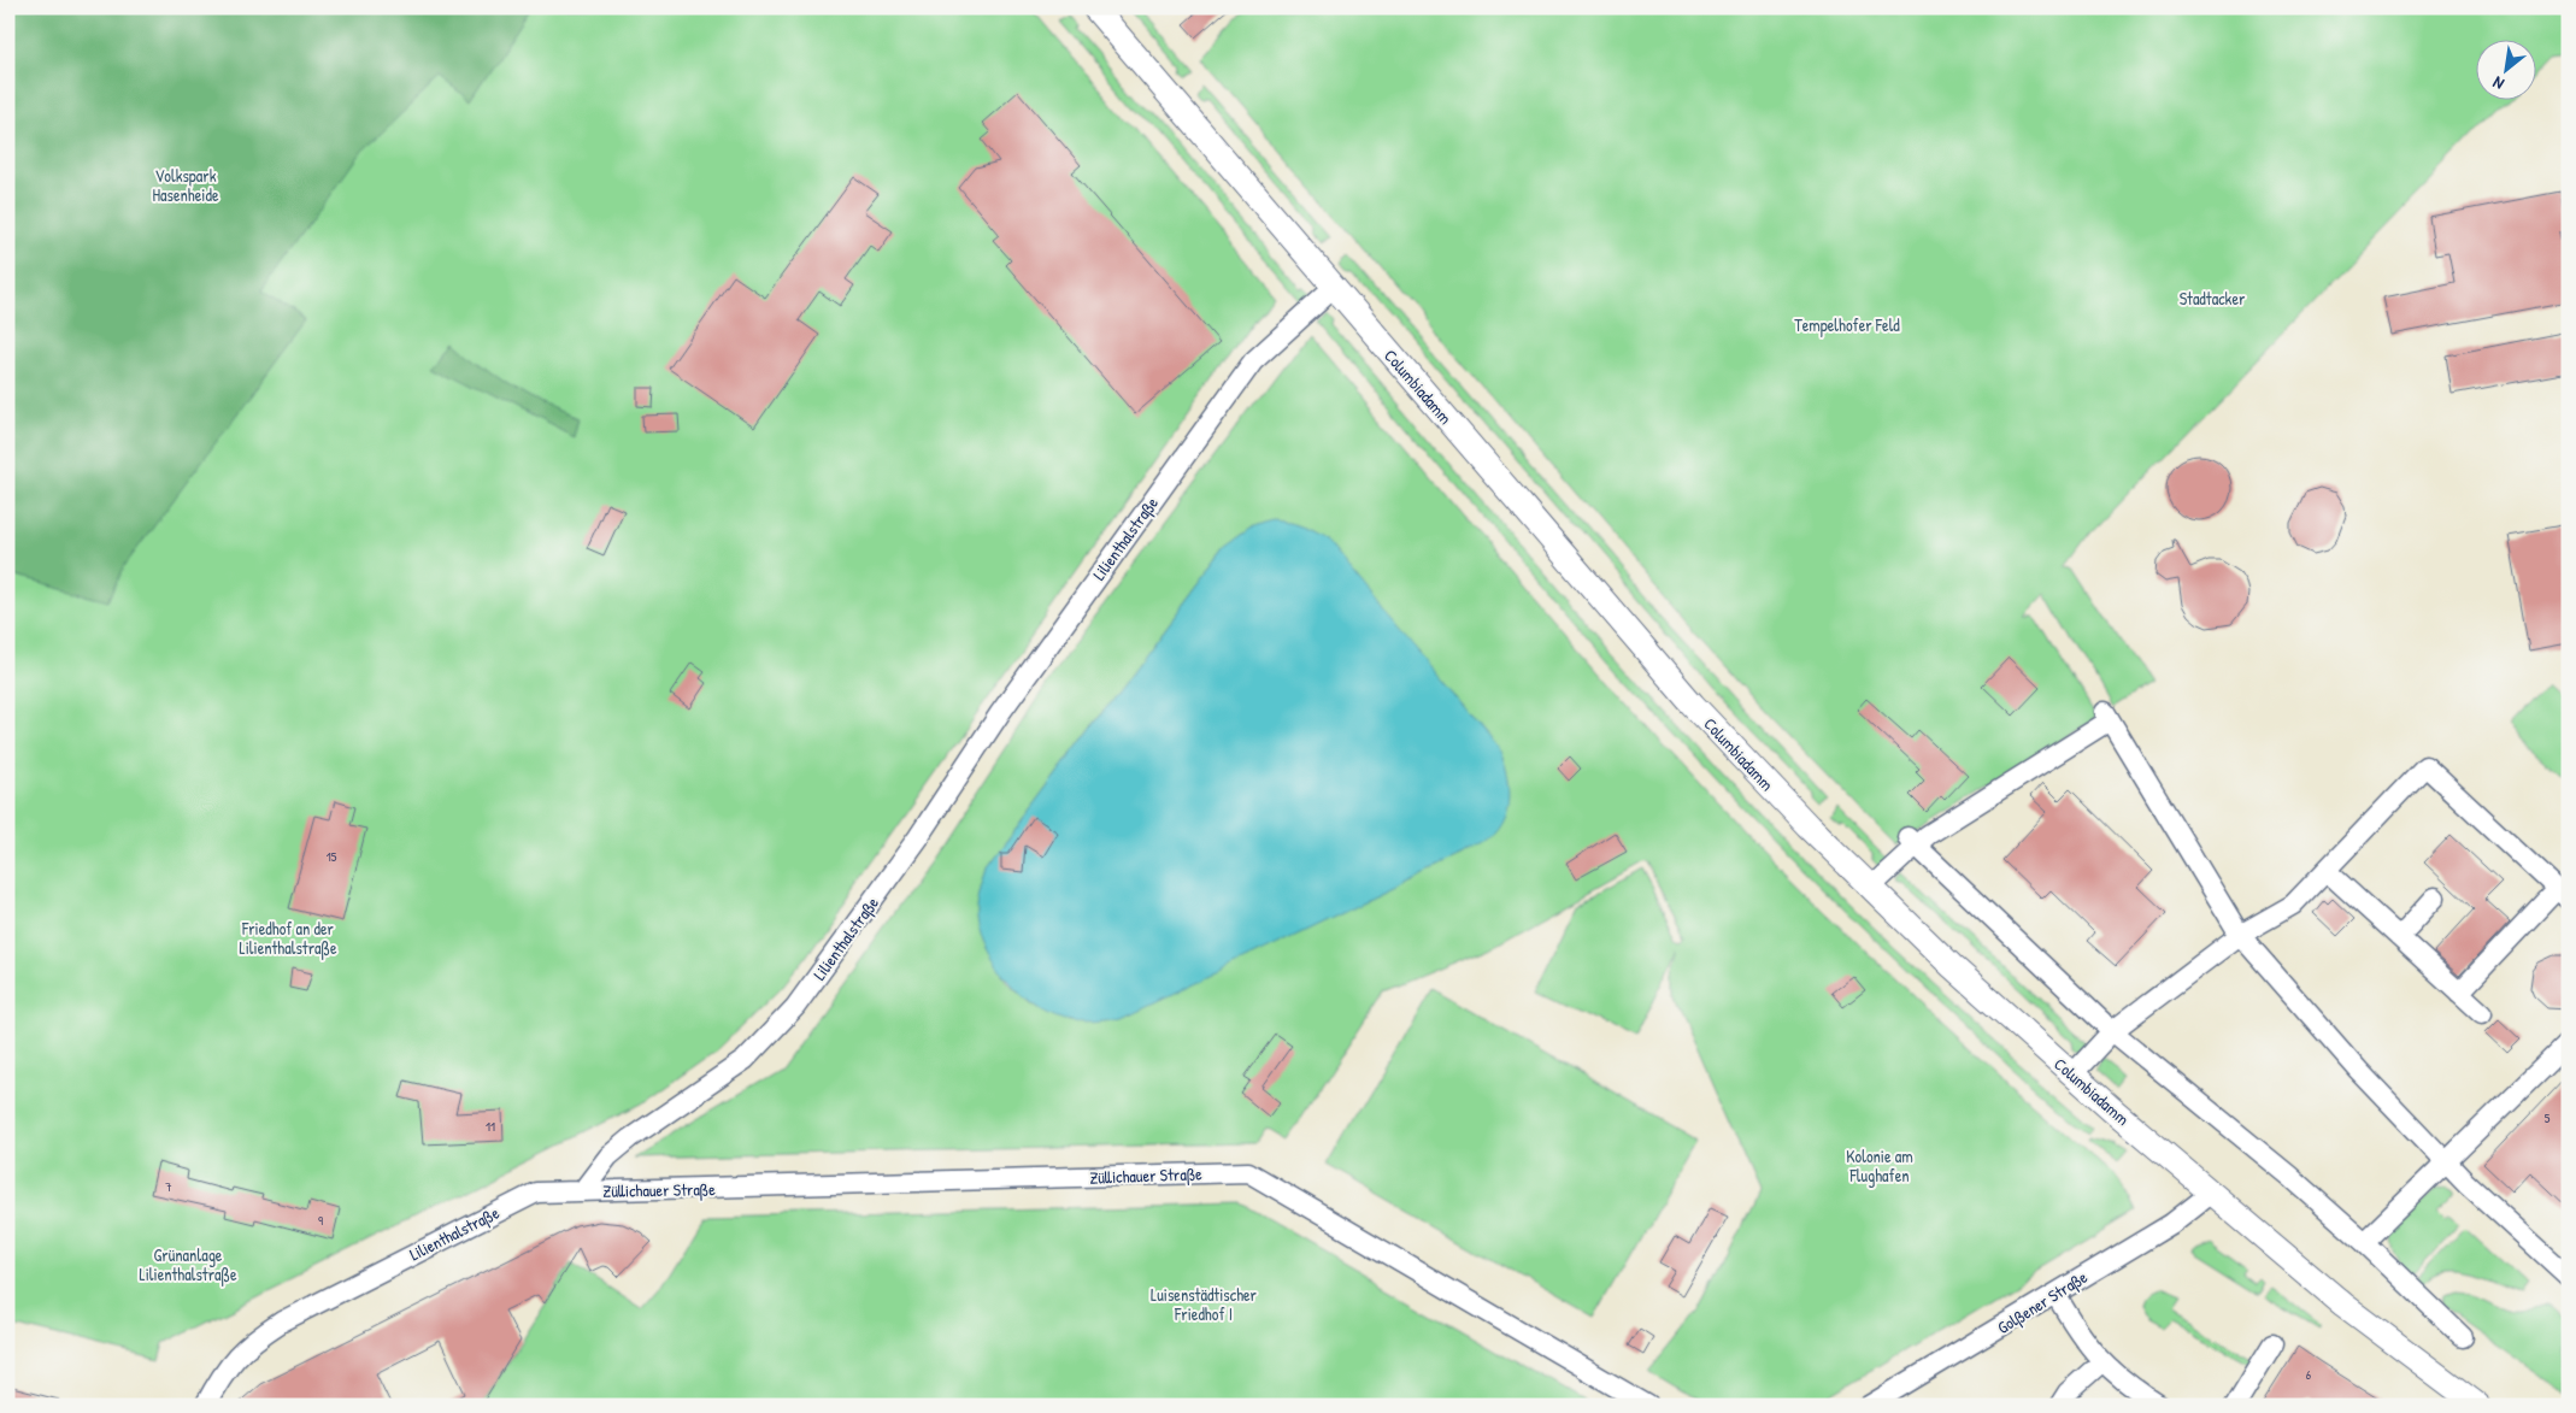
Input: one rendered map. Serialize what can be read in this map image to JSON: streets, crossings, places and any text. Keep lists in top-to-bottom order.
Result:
{
  "streets": {
    "main road": ["Columbiadamm"],
    "street": ["Lilienthalstraße", "Züllichauer Straße", "Golßener Straße"]
  },
  "crossings": [
    ["Columbiadamm", "Lilienthalstraße"],
    ["Columbiadamm", "Golßener Straße"],
    ["Lilienthalstraße", "Züllichauer Straße"]
  ],
  "parks": [
    "Volkspark Hasenheide",
    "Stadtacker",
    "Tempelhofer Feld",
    "Friedhof an der Lilienthalstraße",
    "Kolonie am Flughafen",
    "Grünanlage Lilienthalstraße",
    "Luisenstädtischer Friedhof I"
  ],
  "house_numbers": [
    "15",
    "5",
    "11",
    "7",
    "9",
    "6"
  ],
  "north": "bottom left"
}
